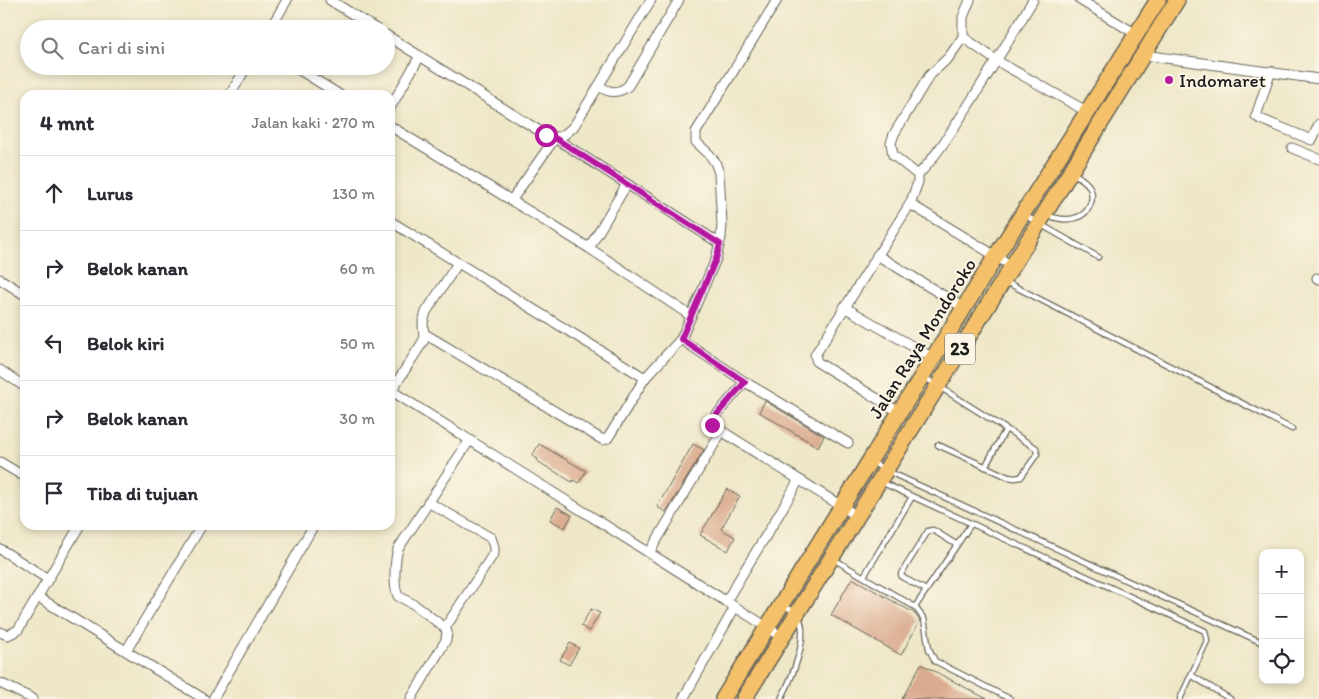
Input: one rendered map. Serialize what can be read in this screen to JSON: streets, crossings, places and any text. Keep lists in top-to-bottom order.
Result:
{
  "streets": {
    "highway": ["Jalan Raya Mondoroko", "23"]
  },
  "places": ["Indomaret"],
  "page": {
    "search": "Cari di sini",
    "heading": ["4 mnt", "Jalan kaki · 270 m"],
    "list": [
      ["Lurus", "130 m"],
      ["Belok kanan", "60 m"],
      ["Belok kiri", "50 m"],
      ["Belok kanan", "30 m"],
      "Tiba di tujuan"
    ],
    "map_buttons": ["+", "−"]
  }
}
